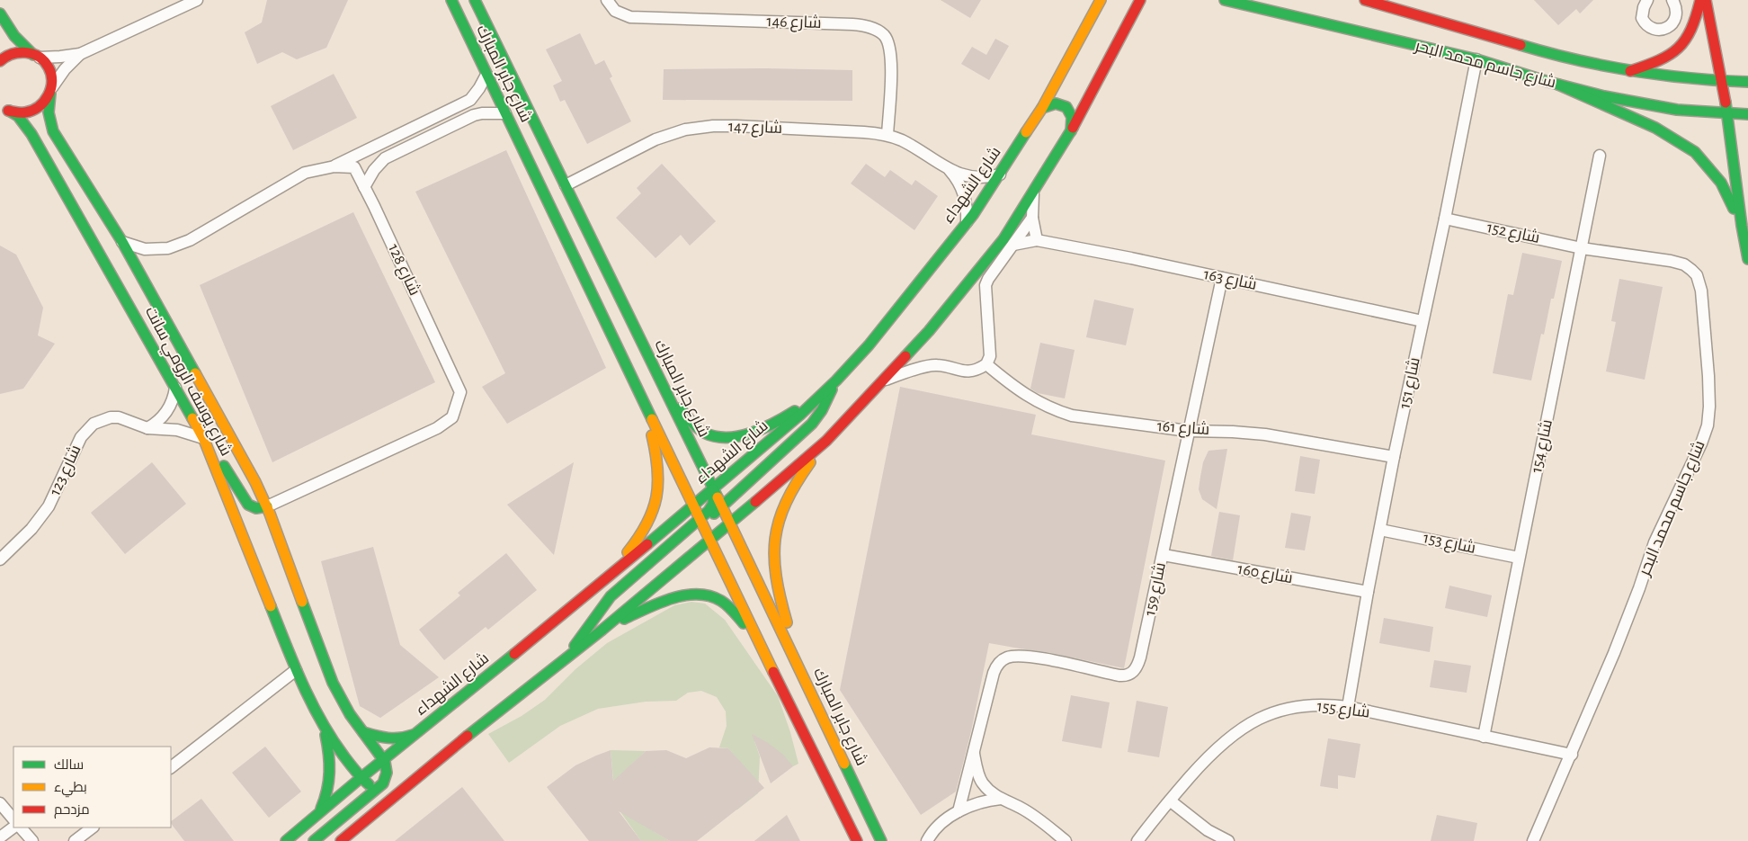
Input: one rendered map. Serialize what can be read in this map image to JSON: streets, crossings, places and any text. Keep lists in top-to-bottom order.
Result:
{
  "streets": {
    "main road": [
      "شارع جاسم محمد البحر",
      "شارع جابر المبارك",
      "شارع الشهداء",
      "شارع يوسف الرومي سانت"
    ],
    "street": [
      "شارع 146",
      "شارع 147",
      "شارع 152",
      "شارع 128",
      "شارع 163",
      "شارع 151",
      "شارع 161",
      "شارع 154",
      "شارع 123",
      "شارع 153",
      "شارع 160",
      "شارع 159",
      "شارع 155"
    ]
  },
  "crossings": [
    ["شارع 146", "شارع 147"],
    ["شارع جاسم محمد البحر", "شارع 152"],
    ["شارع جاسم محمد البحر", "شارع 151"],
    ["شارع جاسم محمد البحر", "شارع 154"],
    ["شارع جاسم محمد البحر", "شارع 155"],
    ["شارع جابر المبارك", "شارع 147"],
    ["شارع جابر المبارك", "شارع الشهداء"],
    ["شارع 147", "شارع الشهداء"],
    ["شارع الشهداء", "شارع يوسف الرومي سانت"],
    ["شارع 152", "شارع 151"],
    ["شارع 152", "شارع 154"],
    ["شارع 128", "شارع يوسف الرومي سانت"],
    ["شارع 163", "شارع 151"],
    ["شارع 163", "شارع 159"],
    ["شارع يوسف الرومي سانت", "شارع 123"],
    ["شارع 151", "شارع 161"],
    ["شارع 151", "شارع 153"],
    ["شارع 151", "شارع 160"],
    ["شارع 151", "شارع 155"],
    ["شارع 161", "شارع 159"],
    ["شارع 154", "شارع 153"],
    ["شارع 154", "شارع 155"],
    ["شارع 160", "شارع 159"]
  ],
  "legend": ["سالك", "بطيء", "مزدحم"]
}
